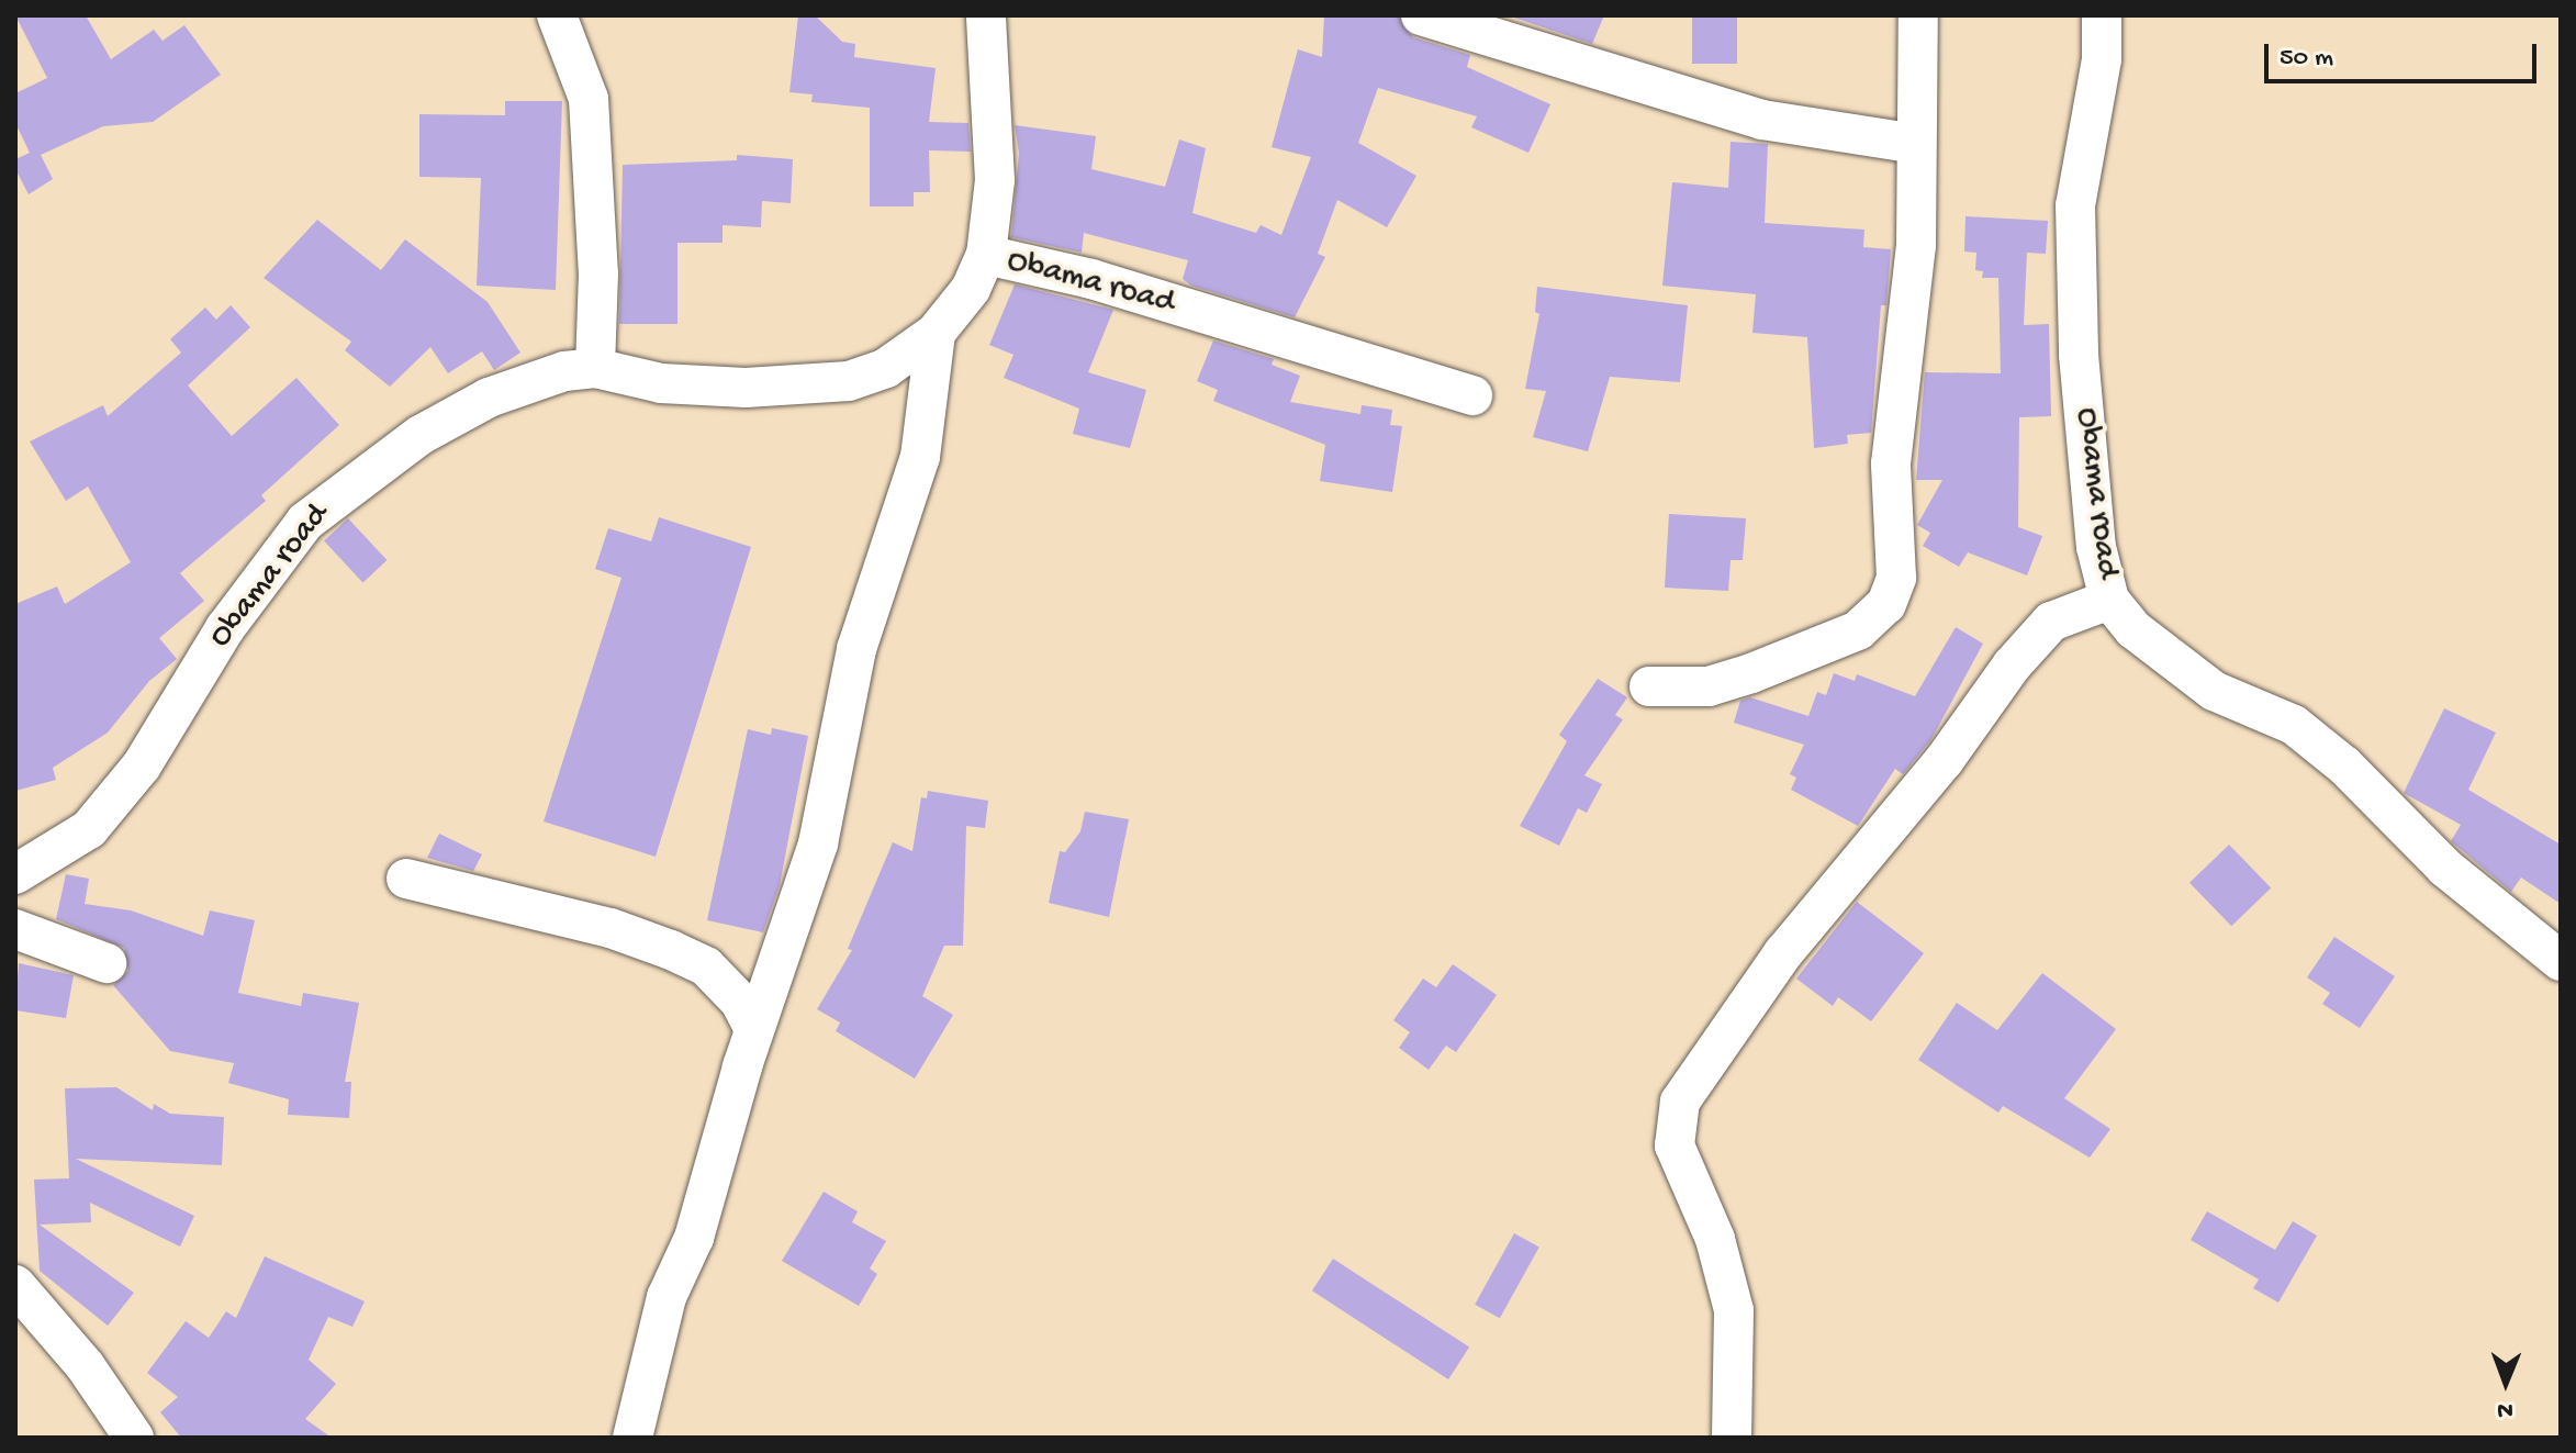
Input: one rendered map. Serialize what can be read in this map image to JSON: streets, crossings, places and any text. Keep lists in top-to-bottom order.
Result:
{
  "streets": {
    "street": ["Obama road"]
  },
  "scale_bar": "50 m",
  "north": "bottom"
}
